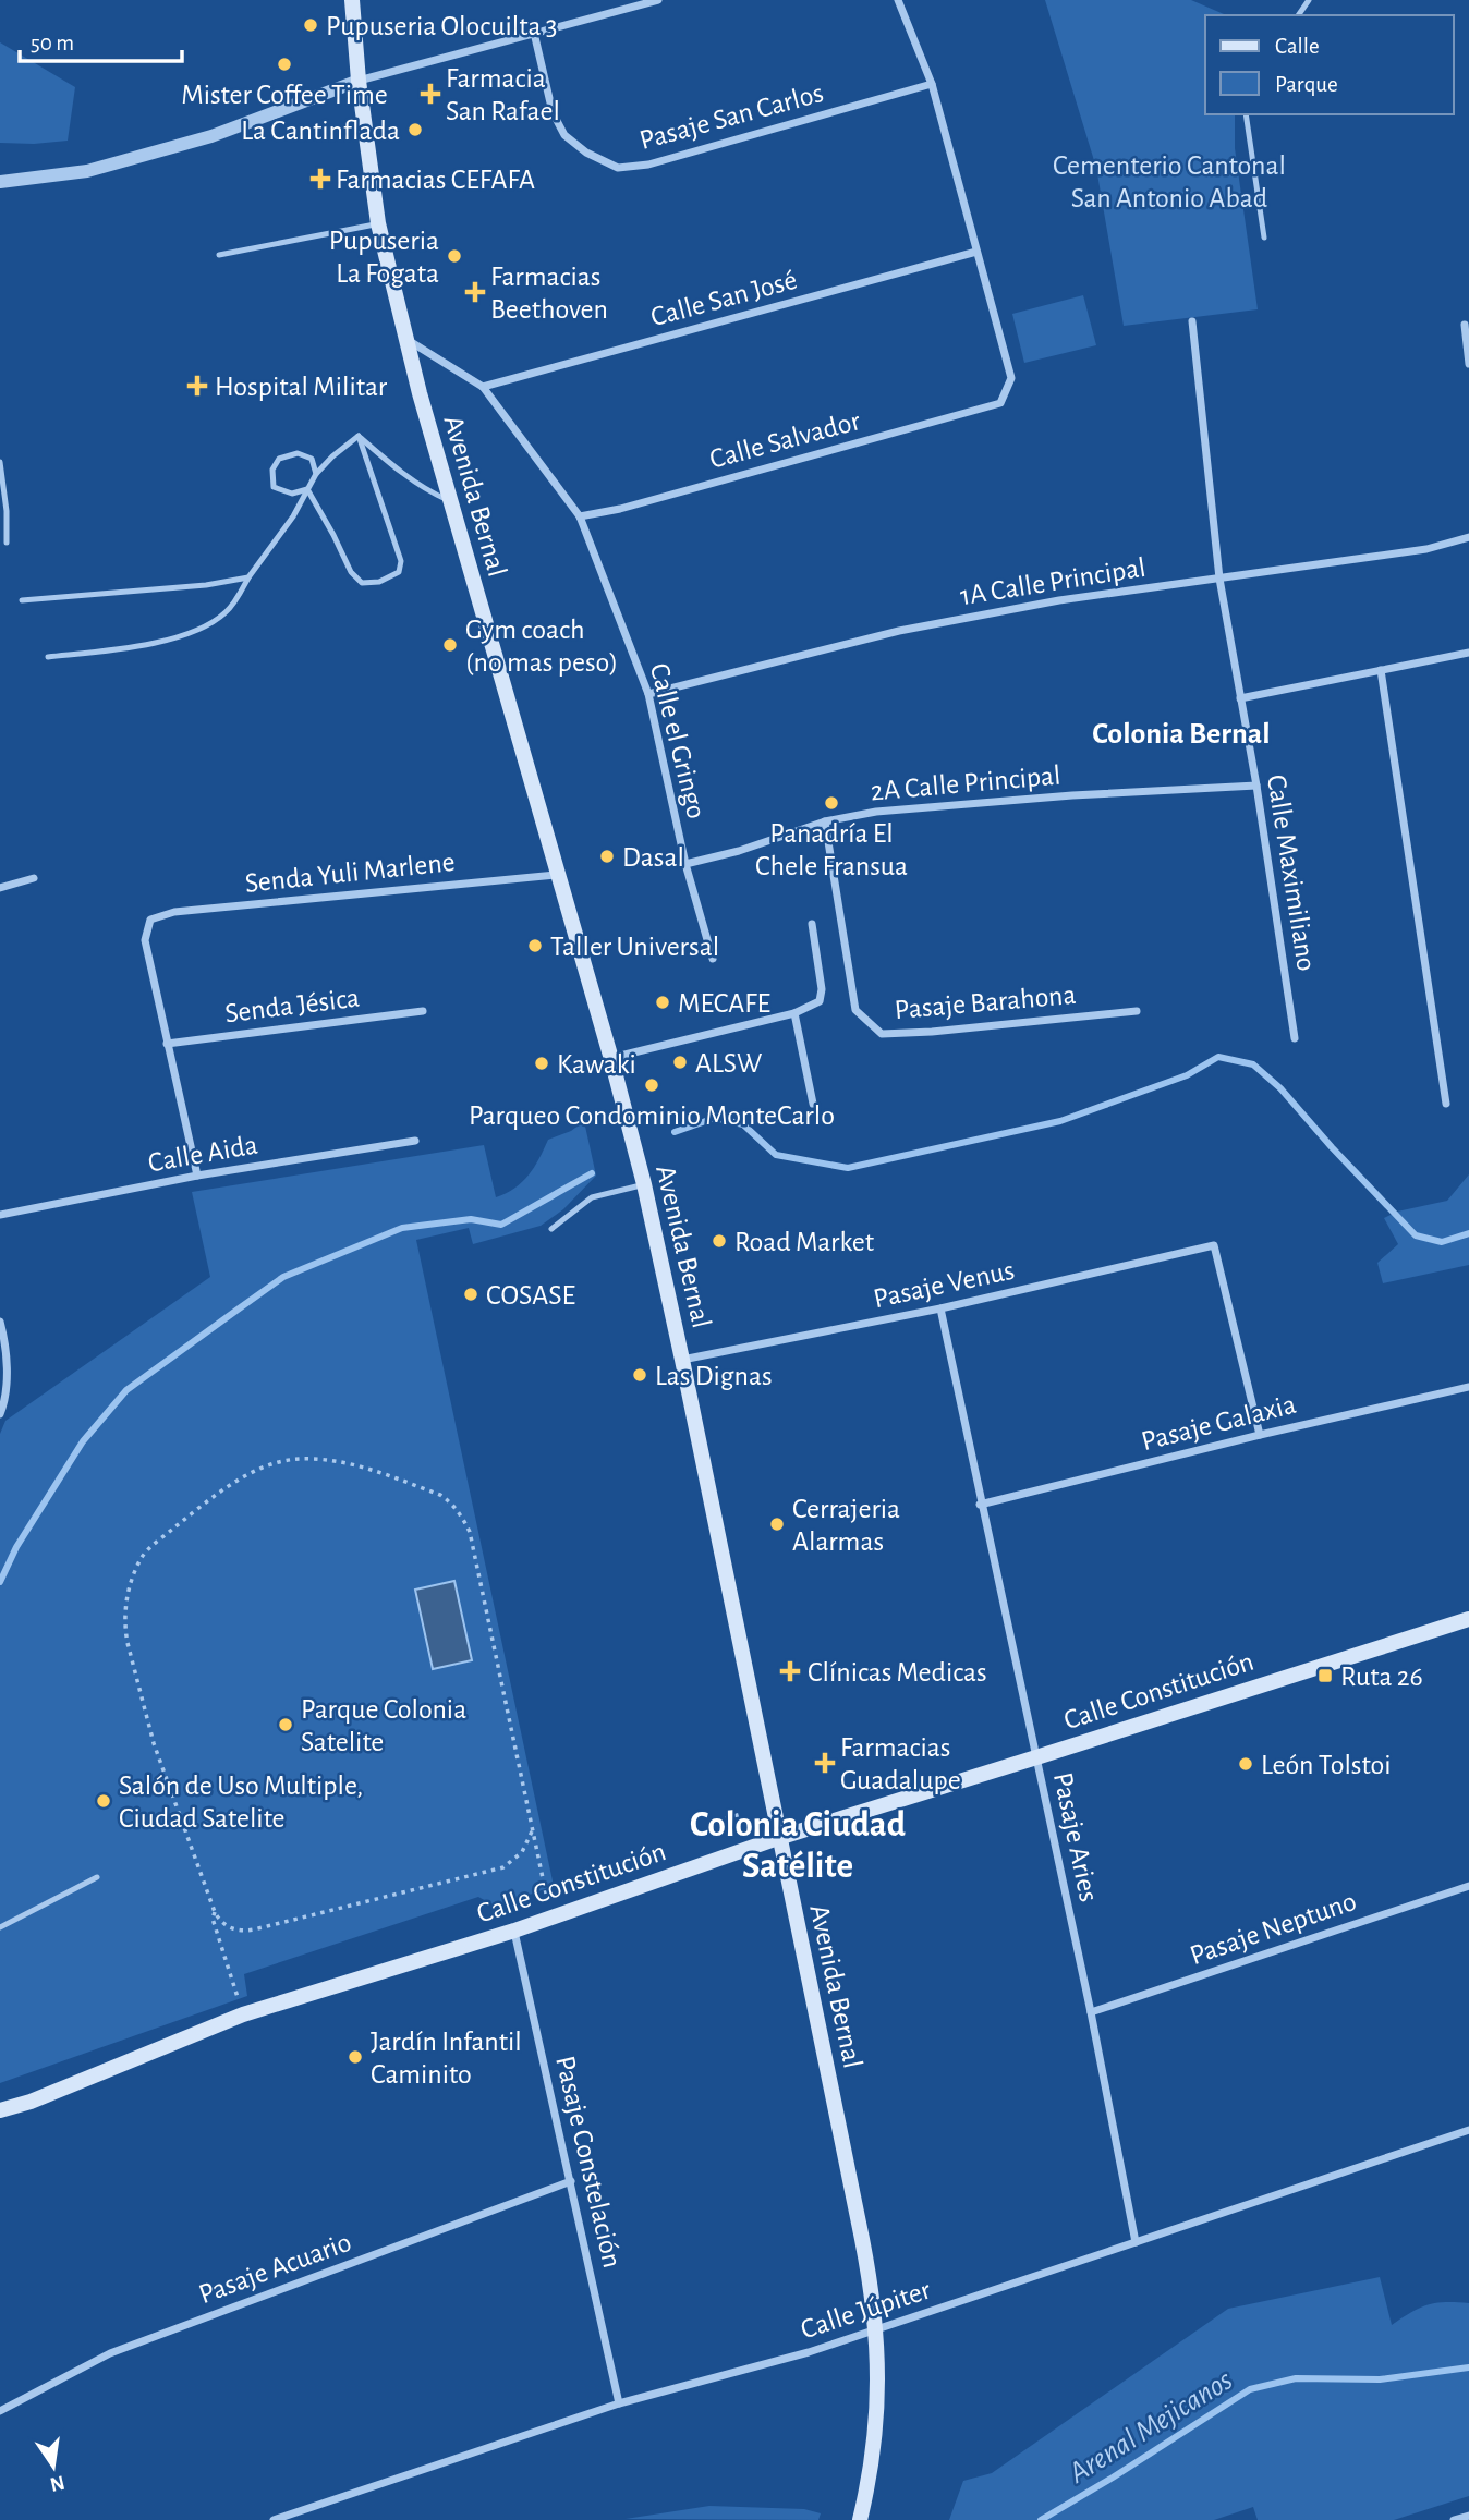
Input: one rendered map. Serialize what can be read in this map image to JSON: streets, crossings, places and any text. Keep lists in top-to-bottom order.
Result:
{
  "streets": {
    "main road": ["Avenida Bernal", "Calle Constitución"],
    "street": [
      "Pasaje San Carlos",
      "Calle San José",
      "Calle Salvador",
      "1A Calle Principal",
      "Calle el Gringo",
      "2A Calle Principal",
      "Senda Yuli Marlene",
      "Calle Maximiliano",
      "Pasaje Barahona",
      "Senda Jésica",
      "Calle Aida",
      "Pasaje Venus",
      "Pasaje Galaxia",
      "Pasaje Aries",
      "Pasaje Neptuno",
      "Pasaje Constelación",
      "Pasaje Acuario",
      "Calle Júpiter"
    ]
  },
  "crossings": [
    ["Calle San José", "Calle Salvador"],
    ["Calle San José", "Calle el Gringo"],
    ["Calle Salvador", "Calle el Gringo"],
    ["Avenida Bernal", "Calle el Gringo"],
    ["Avenida Bernal", "Senda Yuli Marlene"],
    ["Avenida Bernal", "Pasaje Venus"],
    ["Avenida Bernal", "Calle Constitución"],
    ["Avenida Bernal", "Calle Júpiter"],
    ["1A Calle Principal", "Calle el Gringo"],
    ["1A Calle Principal", "Calle Maximiliano"],
    ["Calle el Gringo", "2A Calle Principal"],
    ["2A Calle Principal", "Calle Maximiliano"],
    ["2A Calle Principal", "Pasaje Barahona"],
    ["Senda Yuli Marlene", "Senda Jésica"],
    ["Pasaje Venus", "Pasaje Galaxia"],
    ["Pasaje Venus", "Pasaje Aries"],
    ["Pasaje Galaxia", "Pasaje Aries"],
    ["Calle Constitución", "Pasaje Aries"],
    ["Calle Constitución", "Pasaje Constelación"],
    ["Pasaje Aries", "Pasaje Neptuno"],
    ["Pasaje Aries", "Calle Júpiter"],
    ["Pasaje Constelación", "Pasaje Acuario"],
    ["Pasaje Constelación", "Calle Júpiter"]
  ],
  "districts": ["Colonia Bernal", "Colonia Ciudad Satélite"],
  "water": ["Arenal Mejicanos"],
  "parks": ["Cementerio Cantonal San Antonio Abad"],
  "places": {
    "other": [
      "Pupuseria Olocuilta 3",
      "Mister Coffee Time",
      "La Cantinflada",
      "Pupuseria La Fogata",
      "Gym coach (no mas peso)",
      "Panadría El Chele Fransua",
      "Dasal",
      "Taller Universal",
      "MECAFE",
      "ALSW",
      "Kawaki",
      "Parqueo Condominio MonteCarlo",
      "Road Market",
      "COSASE",
      "Las Dignas",
      "Cerrajeria Alarmas",
      "Parque Colonia Satelite",
      "León Tolstoi",
      "Salón de Uso Multiple, Ciudad Satelite",
      "Jardín Infantil Caminito"
    ],
    "health": [
      "Farmacia San Rafael",
      "Farmacias CEFAFA",
      "Farmacias Beethoven",
      "Hospital Militar",
      "Clínicas Medicas",
      "Farmacias Guadalupe"
    ],
    "transit": ["Ruta 26"]
  },
  "legend": ["Calle", "Parque"],
  "scale_bar": "50 m",
  "north": "bottom"
}
